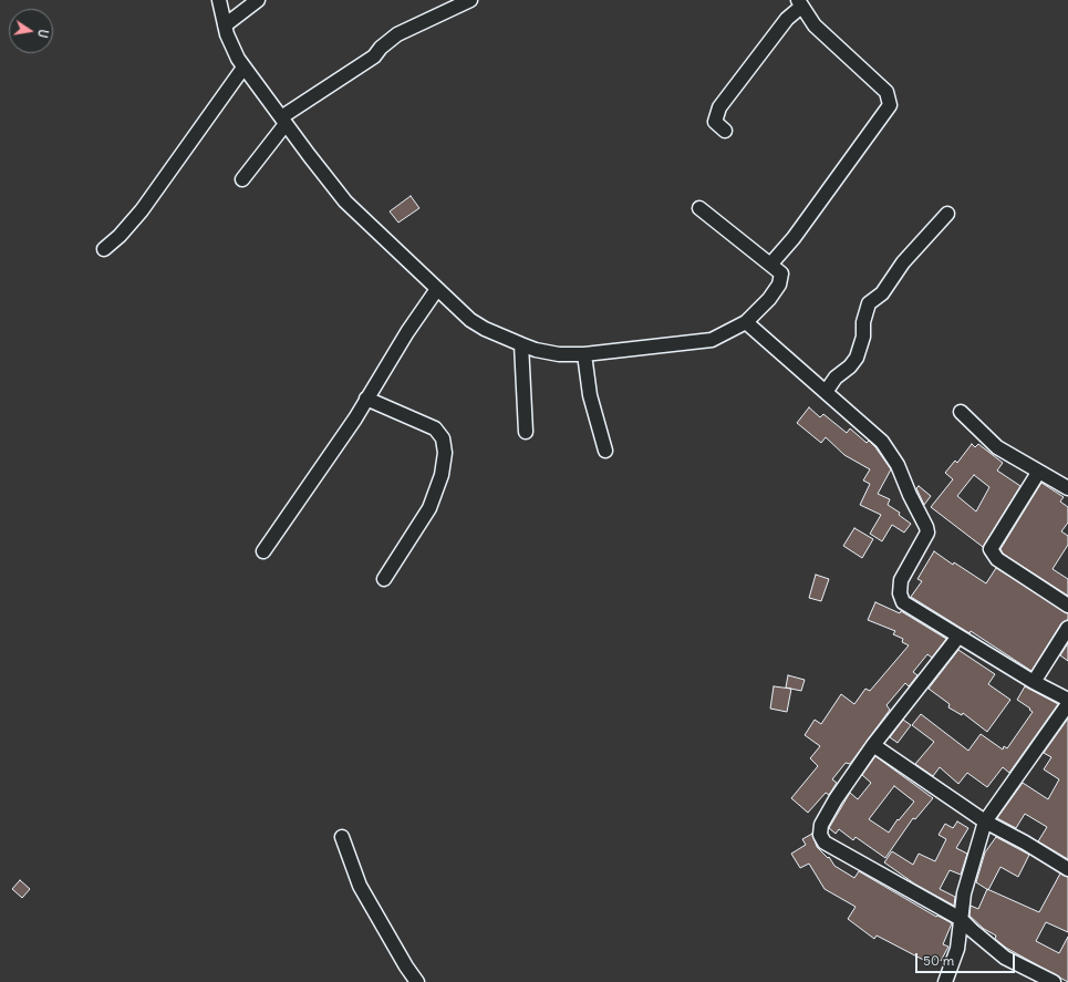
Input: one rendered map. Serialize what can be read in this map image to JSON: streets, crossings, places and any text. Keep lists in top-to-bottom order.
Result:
{
  "scale_bar": "50 m",
  "north": "right"
}
